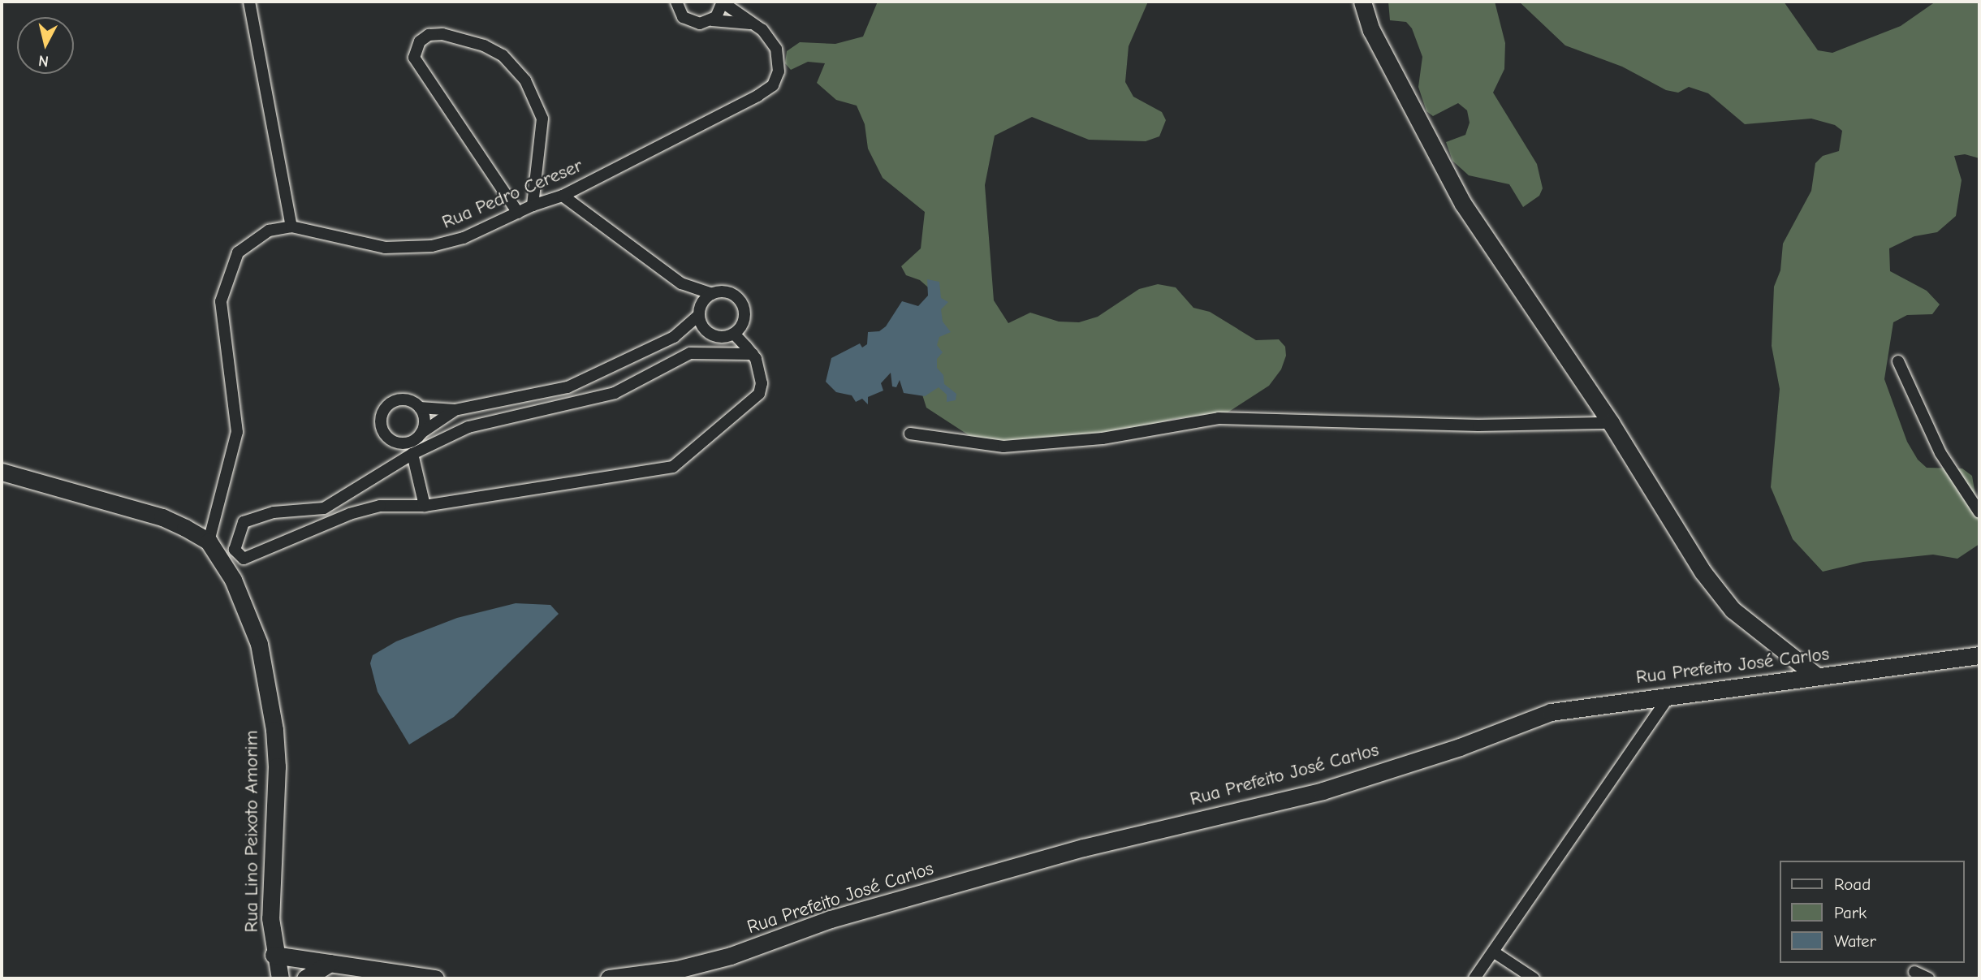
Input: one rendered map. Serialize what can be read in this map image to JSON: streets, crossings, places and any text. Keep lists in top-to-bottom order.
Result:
{
  "streets": {
    "main road": ["Rua Prefeito José Carlos", "Rua Lino Peixoto Amorim"],
    "street": ["Rua Pedro Cereser"]
  },
  "crossings": [
    ["Rua Pedro Cereser", "Rua Lino Peixoto Amorim"]
  ],
  "legend": ["Road", "Park", "Water"],
  "north": "bottom"
}
